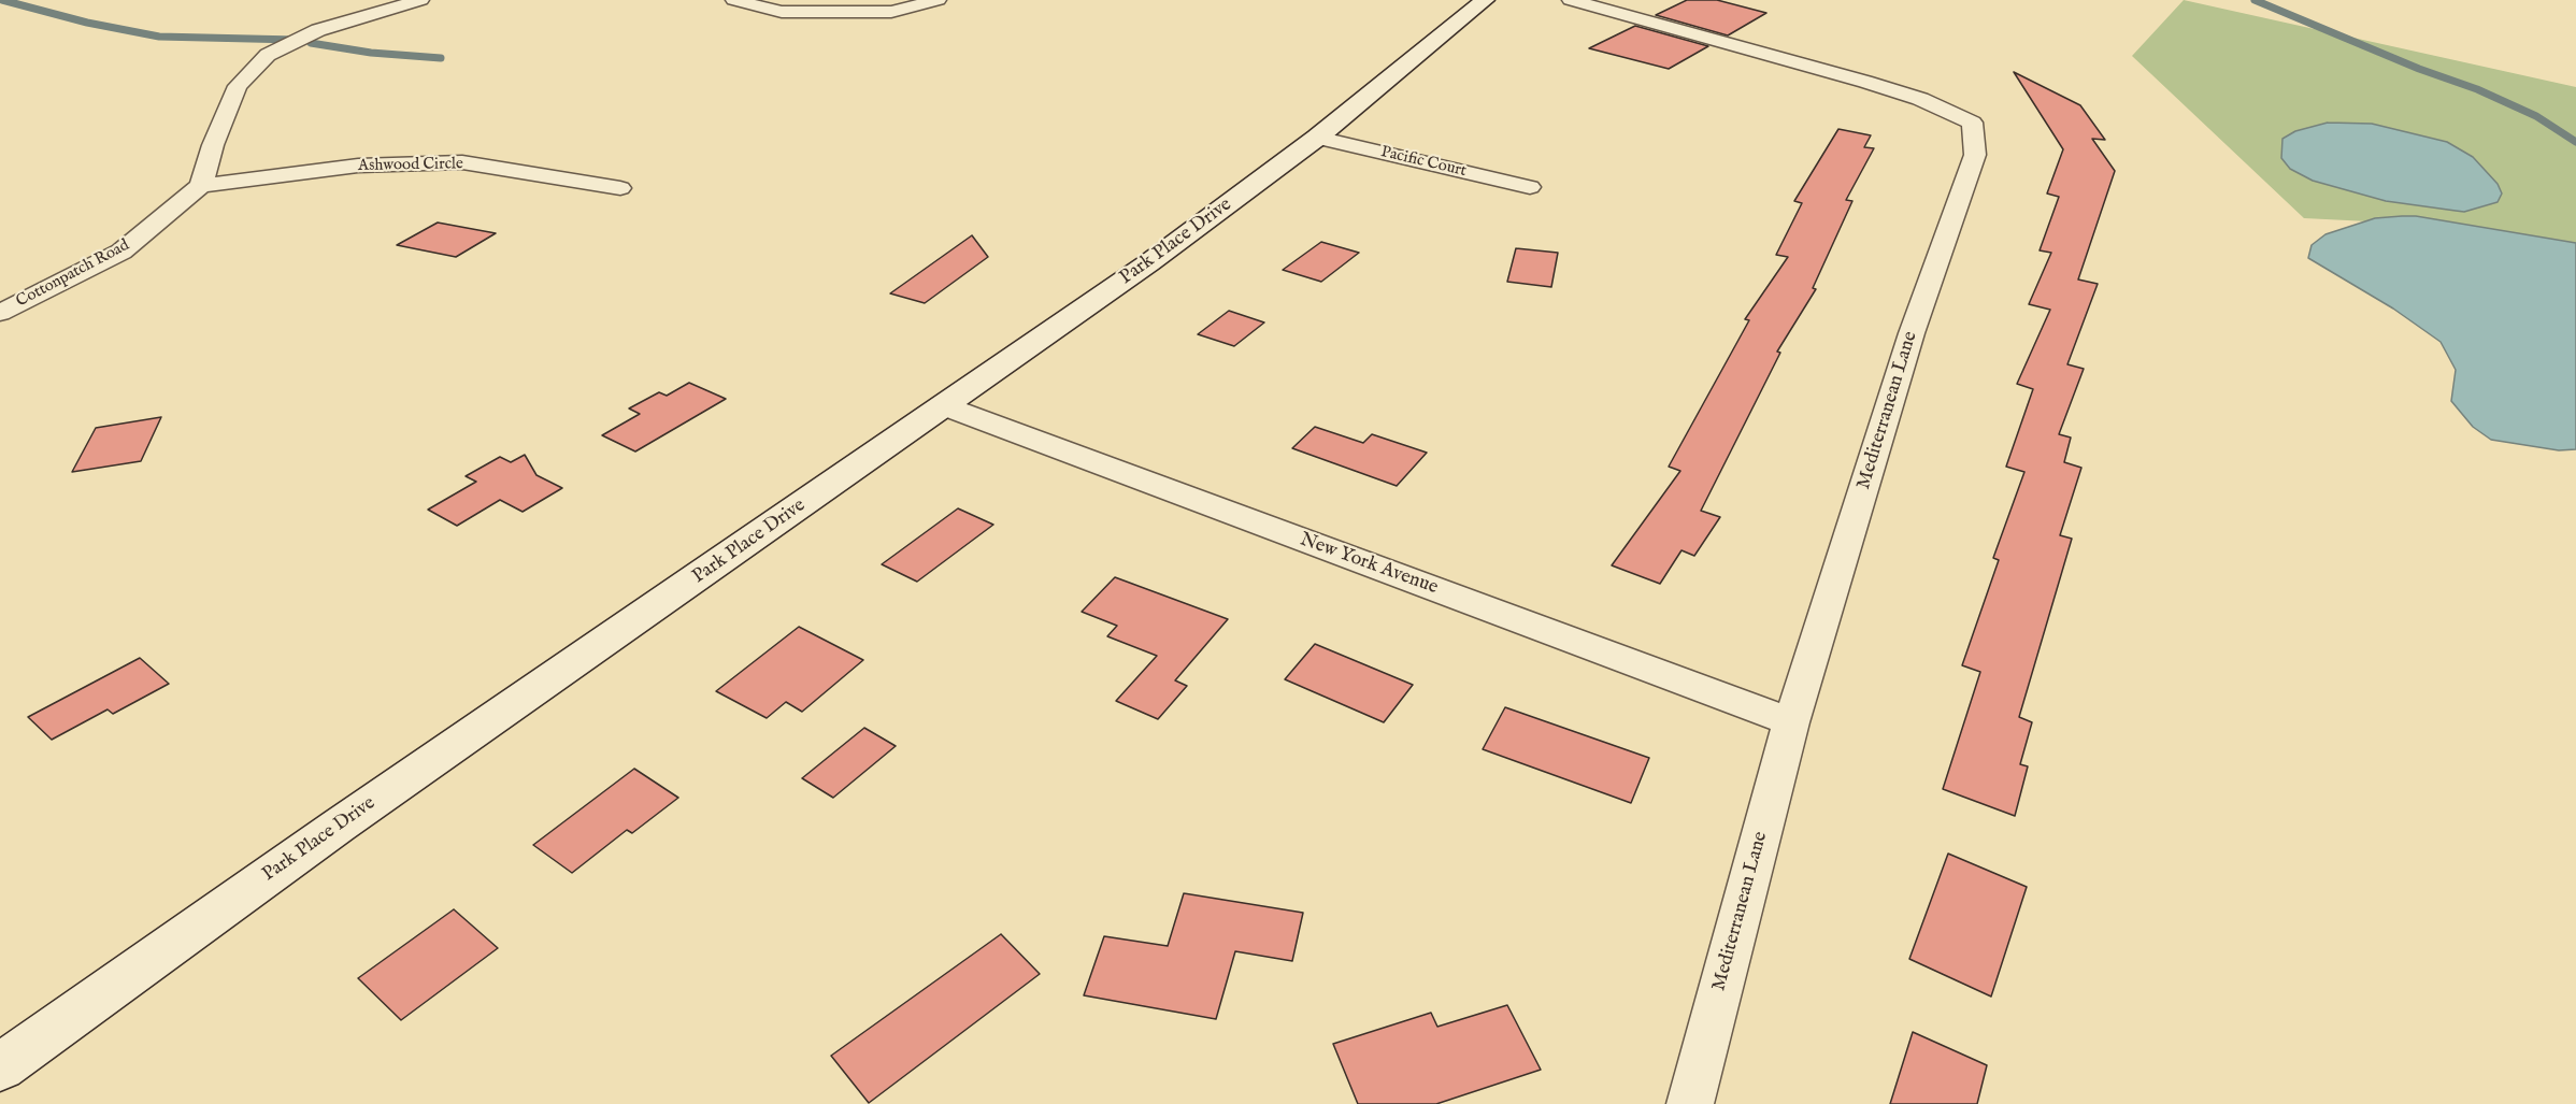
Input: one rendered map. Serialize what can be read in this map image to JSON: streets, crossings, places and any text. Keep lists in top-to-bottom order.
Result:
{
  "streets": {
    "street": [
      "Pacific Court",
      "Ashwood Circle",
      "Park Place Drive",
      "Cottonpatch Road",
      "Mediterranean Lane",
      "New York Avenue"
    ]
  },
  "crossings": [
    ["Pacific Court", "Park Place Drive"],
    ["Ashwood Circle", "Cottonpatch Road"],
    ["Park Place Drive", "New York Avenue"],
    ["Mediterranean Lane", "New York Avenue"]
  ]
}
